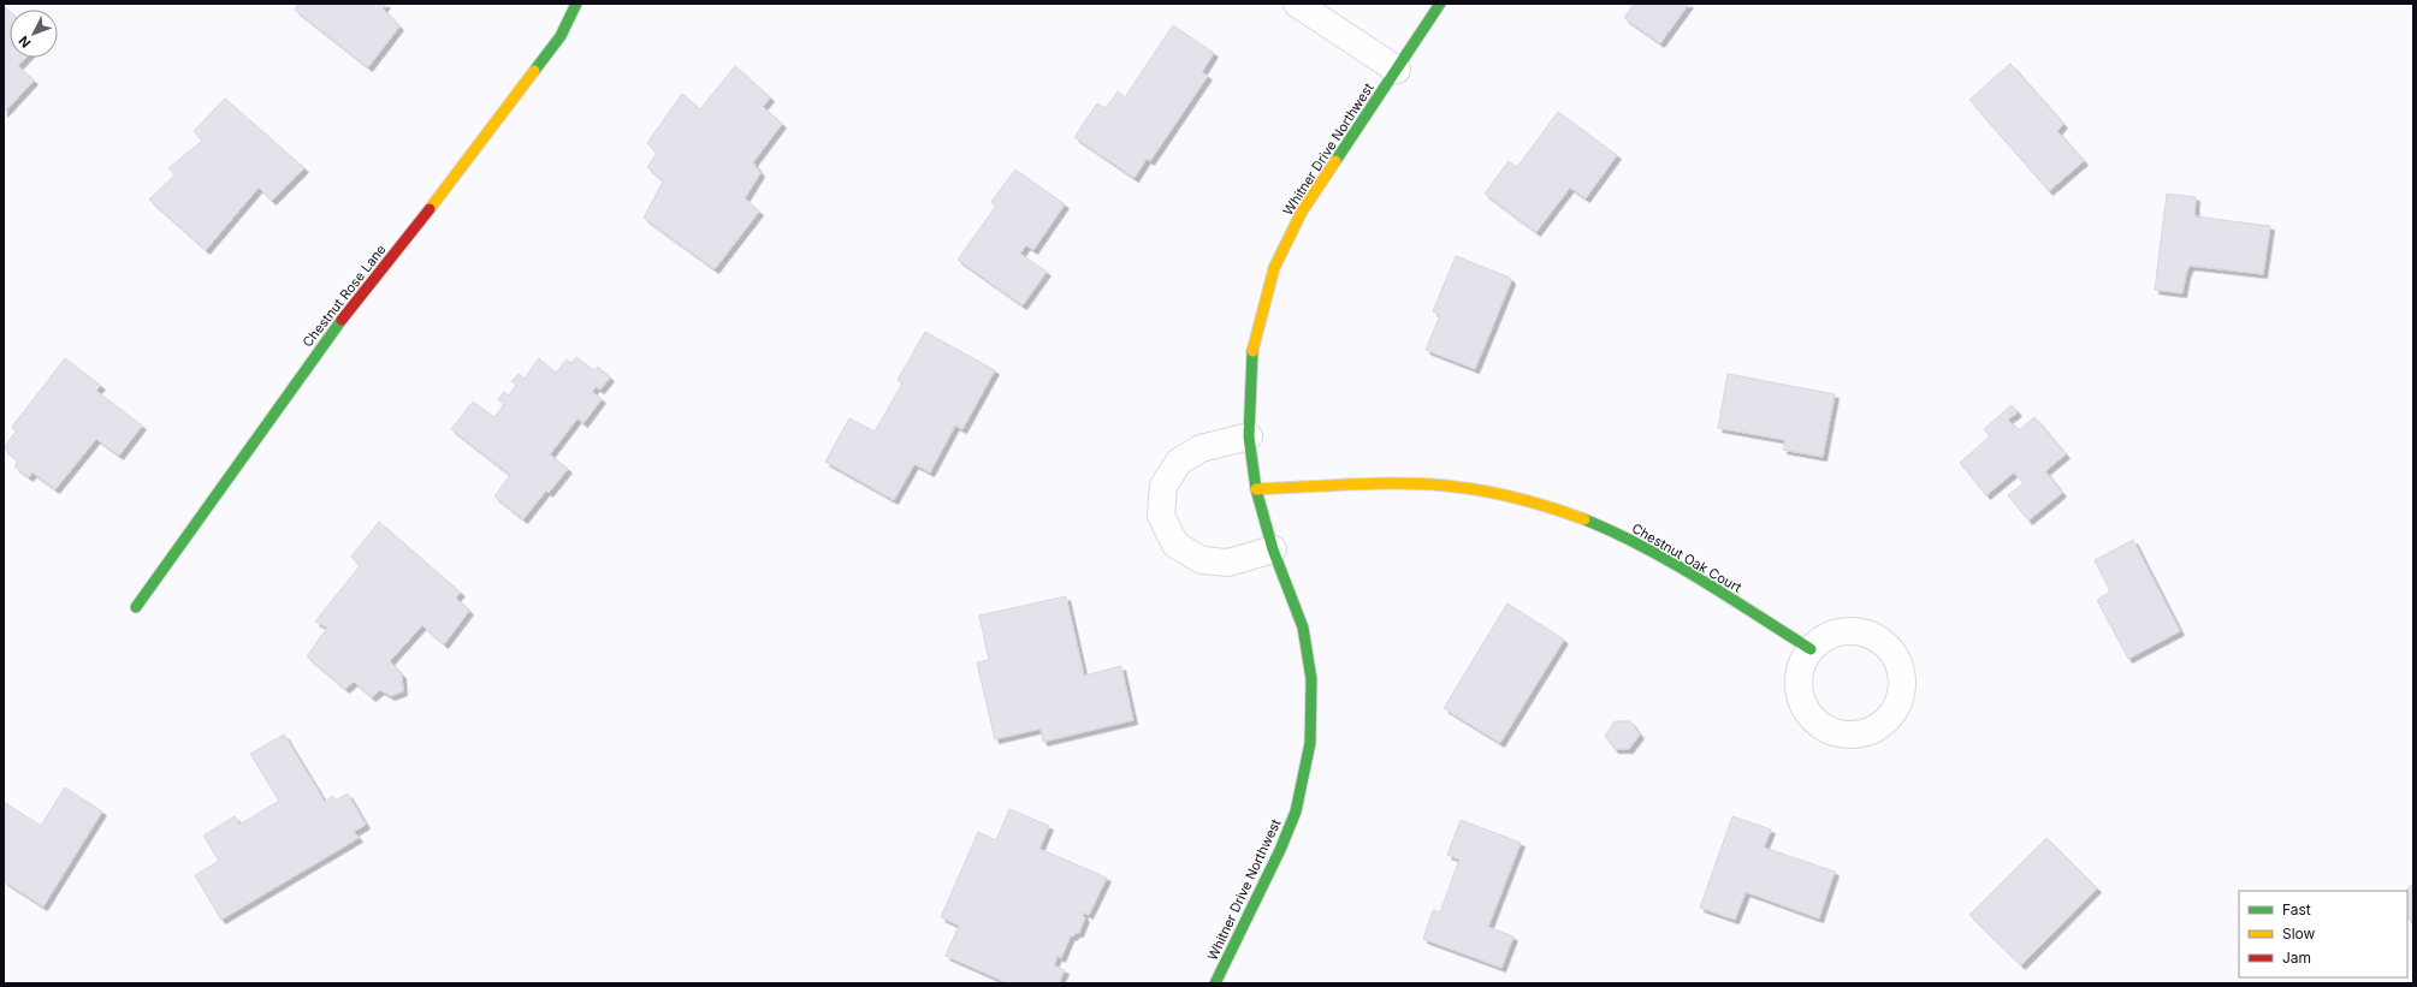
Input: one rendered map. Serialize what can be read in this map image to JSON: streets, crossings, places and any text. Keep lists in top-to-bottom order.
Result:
{
  "streets": {
    "street": ["Whitner Drive Northwest", "Chestnut Rose Lane", "Chestnut Oak Court"]
  },
  "crossings": [
    ["Whitner Drive Northwest", "Chestnut Oak Court"]
  ],
  "legend": ["Fast", "Slow", "Jam"],
  "north": "bottom left"
}
